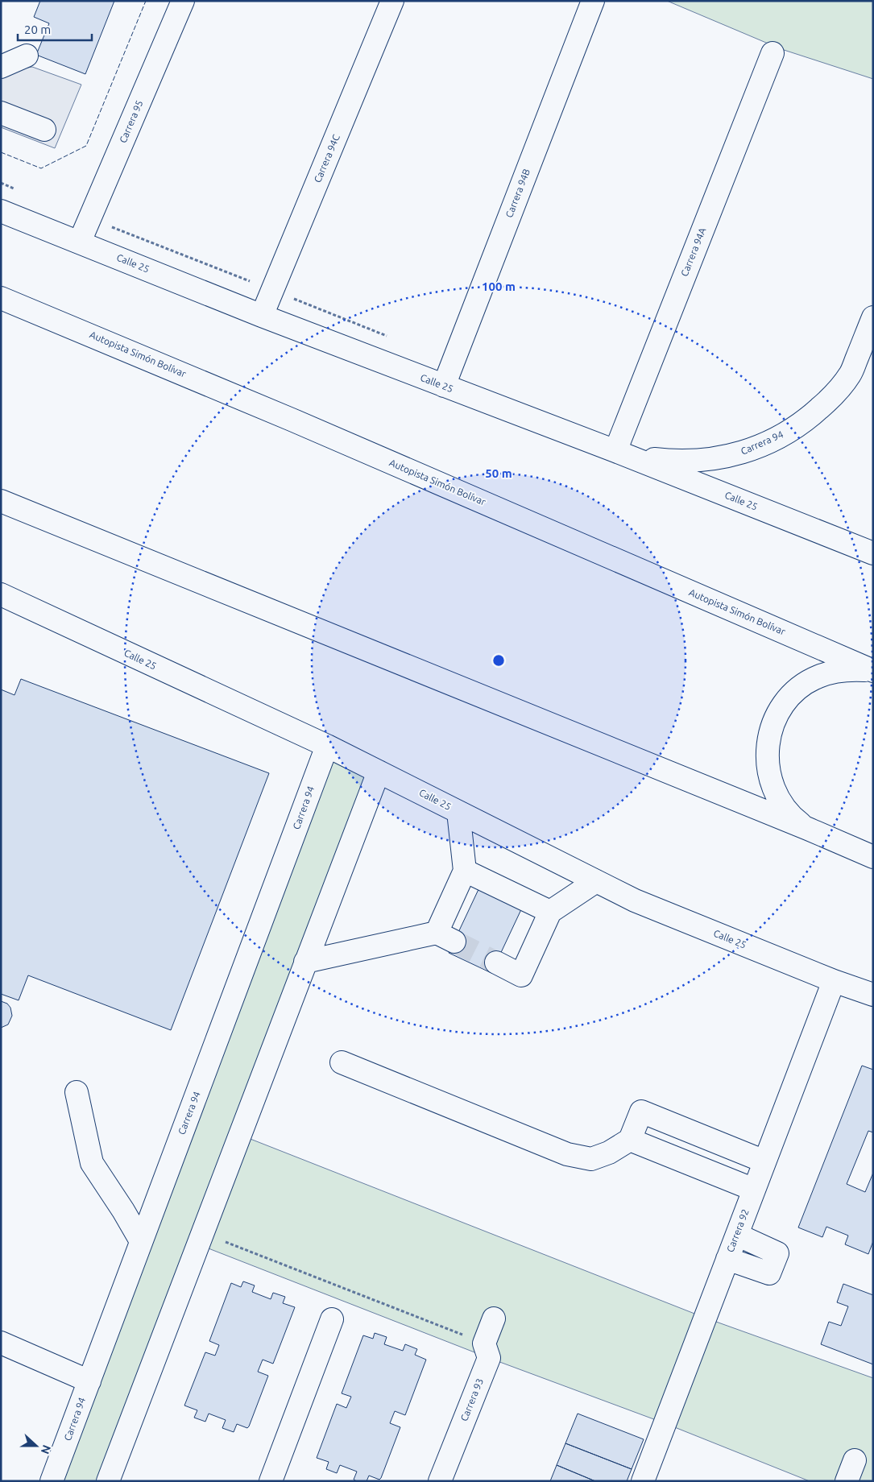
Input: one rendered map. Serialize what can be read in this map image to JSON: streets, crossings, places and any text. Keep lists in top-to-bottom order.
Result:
{
  "streets": {
    "main road": [
      "Carrera 95",
      "Carrera 94C",
      "Carrera 94B",
      "Carrera 94A",
      "Calle 25",
      "Autopista Simón Bolívar",
      "Carrera 94",
      "Carrera 92",
      "Carrera 93"
    ]
  },
  "crossings": [
    ["Carrera 95", "Calle 25"],
    ["Carrera 94C", "Calle 25"],
    ["Carrera 94B", "Calle 25"],
    ["Carrera 94A", "Calle 25"],
    ["Carrera 94A", "Carrera 94"],
    ["Calle 25", "Carrera 94"],
    ["Calle 25", "Carrera 92"]
  ],
  "scale_bar": "20 m",
  "north": "right",
  "rings": ["100 m", "50 m"]
}
